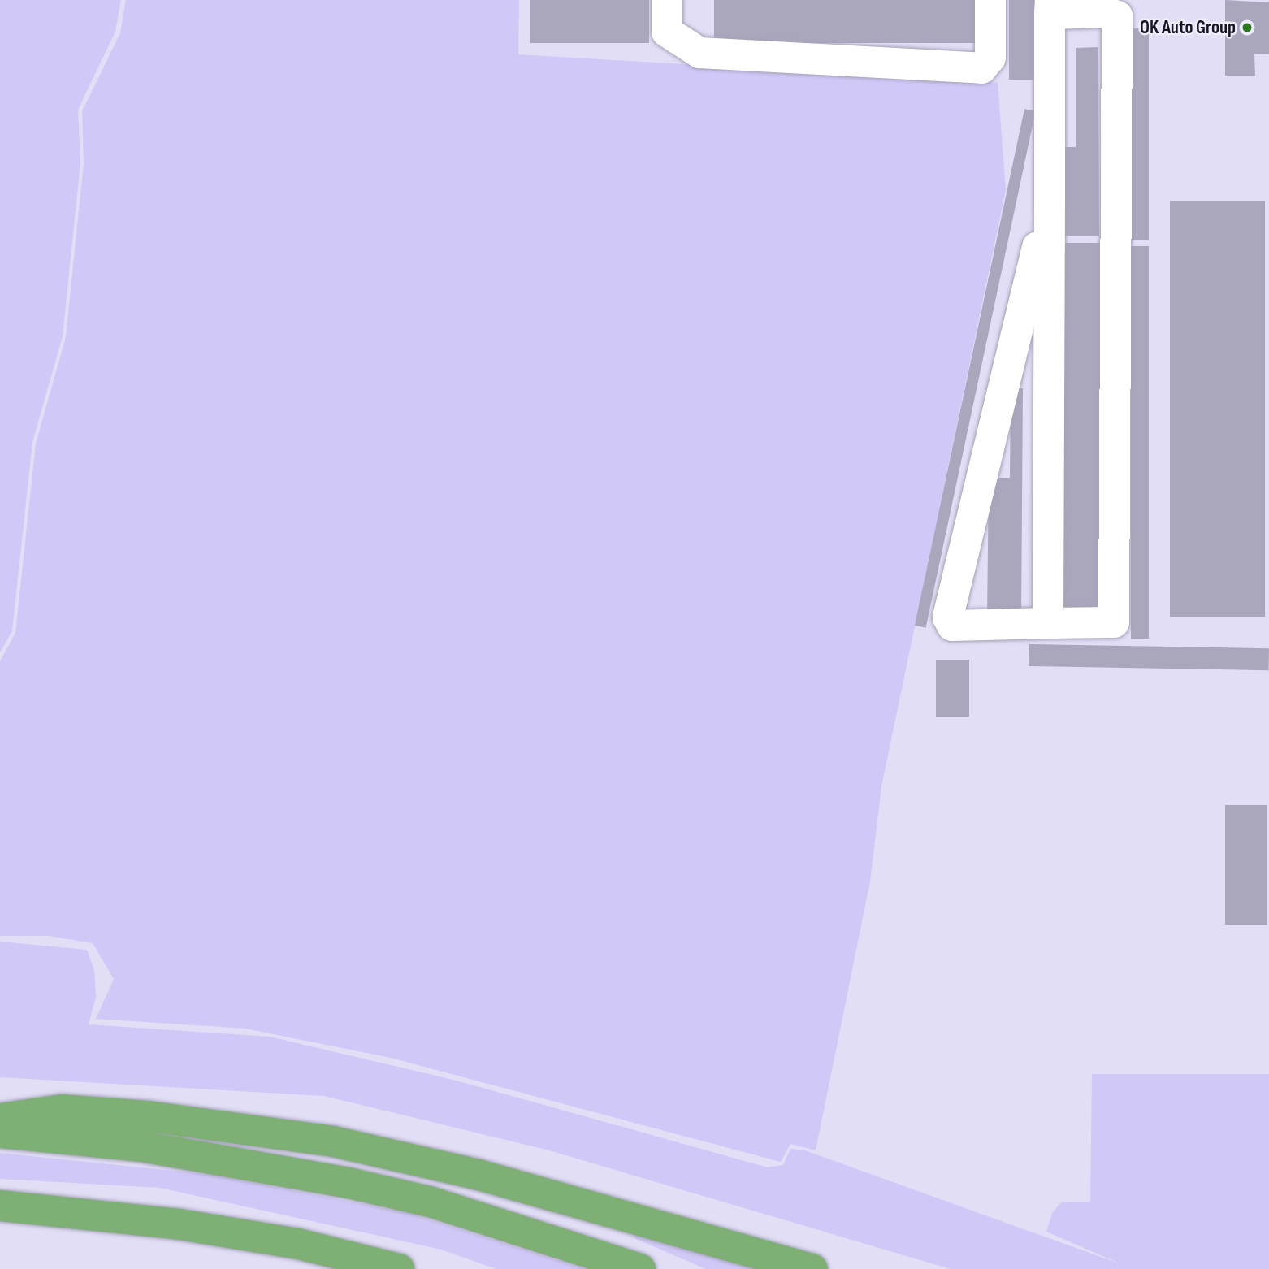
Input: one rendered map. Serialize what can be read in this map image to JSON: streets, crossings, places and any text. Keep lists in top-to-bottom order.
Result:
{
  "places": ["OK Auto Group"]
}
